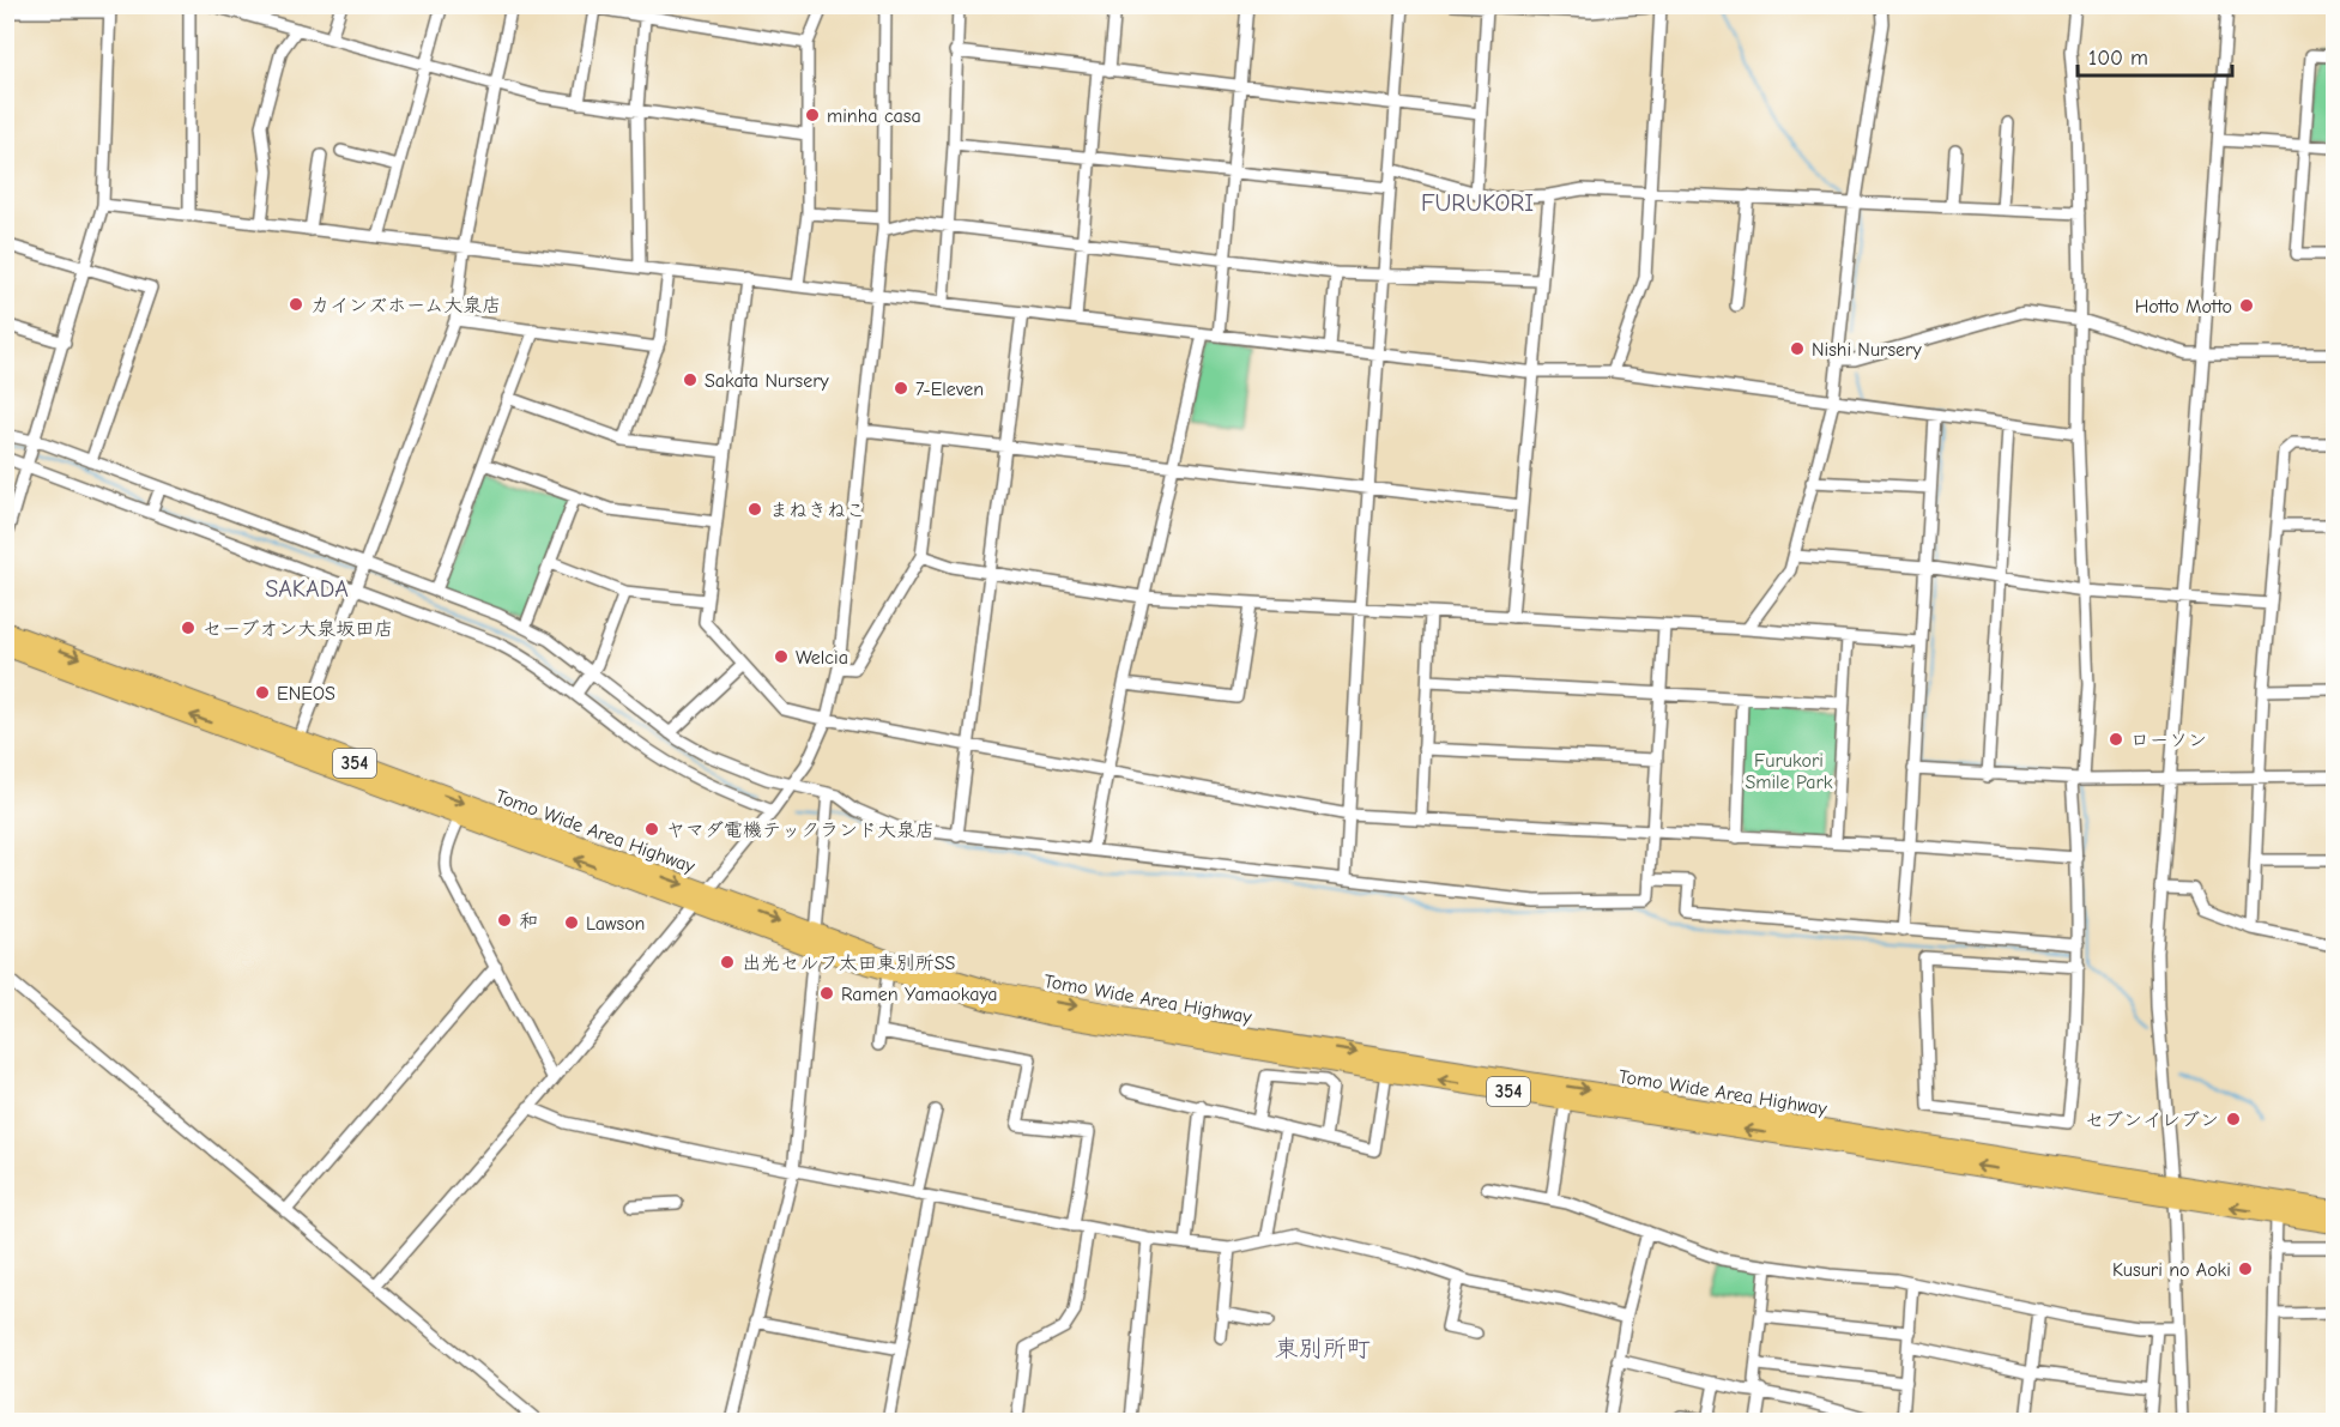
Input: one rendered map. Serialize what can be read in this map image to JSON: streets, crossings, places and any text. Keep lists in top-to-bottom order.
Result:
{
  "streets": {
    "highway": ["354", "Tomo Wide Area Highway"]
  },
  "districts": ["FURUKORI", "SAKADA", "東別所町"],
  "parks": ["Furukori Smile Park"],
  "places": [
    "minha casa",
    "カインズホーム大泉店",
    "Hotto Motto",
    "Nishi Nursery",
    "Sakata Nursery",
    "7-Eleven",
    "まねきねこ",
    "セーブオン大泉坂田店",
    "Welcia",
    "ENEOS",
    "ローソン",
    "ヤマダ電機テックランド大泉店",
    "和",
    "Lawson",
    "出光セルフ太田東別所SS",
    "Ramen Yamaokaya",
    "セブンイレブン",
    "Kusuri no Aoki"
  ],
  "scale_bar": "100 m"
}
